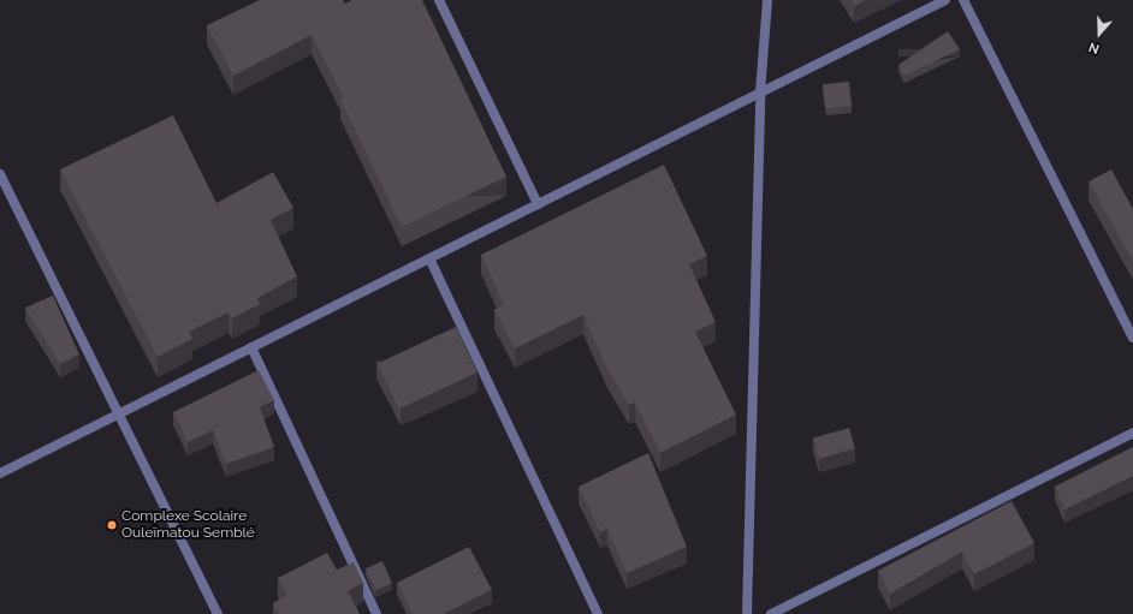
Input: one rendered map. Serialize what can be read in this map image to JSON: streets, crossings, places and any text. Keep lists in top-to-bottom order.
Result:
{
  "places": ["Complexe Scolaire Ouleïmatou Semblé"],
  "north": "bottom"
}
